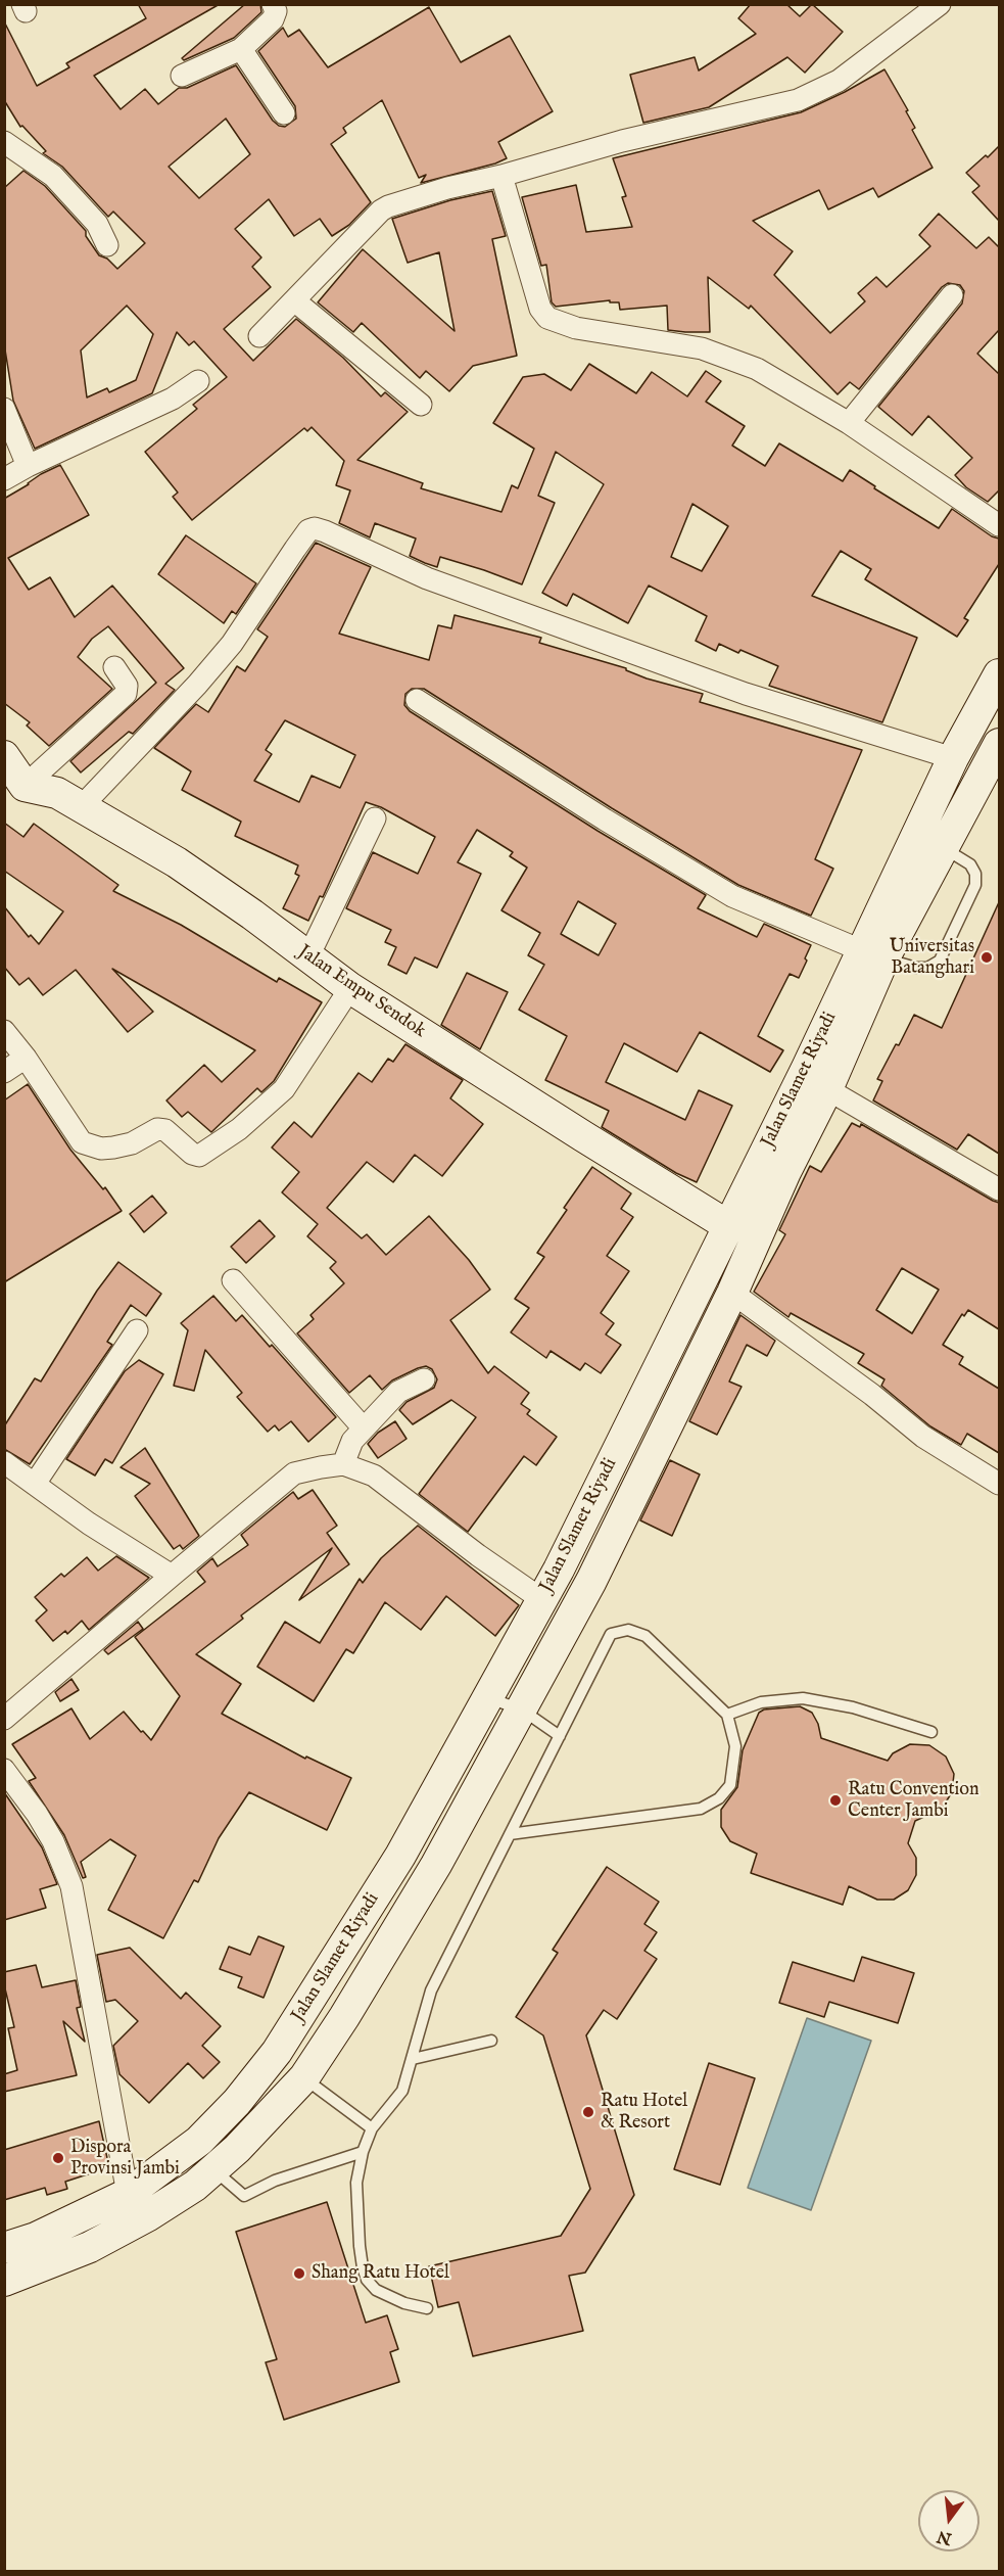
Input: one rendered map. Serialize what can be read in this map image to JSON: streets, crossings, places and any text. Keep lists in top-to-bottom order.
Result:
{
  "streets": {
    "main road": ["Jalan Empu Sendok", "Jalan Slamet Riyadi"]
  },
  "crossings": [
    ["Jalan Empu Sendok", "Jalan Slamet Riyadi"]
  ],
  "places": [
    "Universitas Batanghari",
    "Ratu Convention Center Jambi",
    "Ratu Hotel & Resort",
    "Dispora Provinsi Jambi",
    "Shang Ratu Hotel"
  ],
  "north": "bottom"
}
